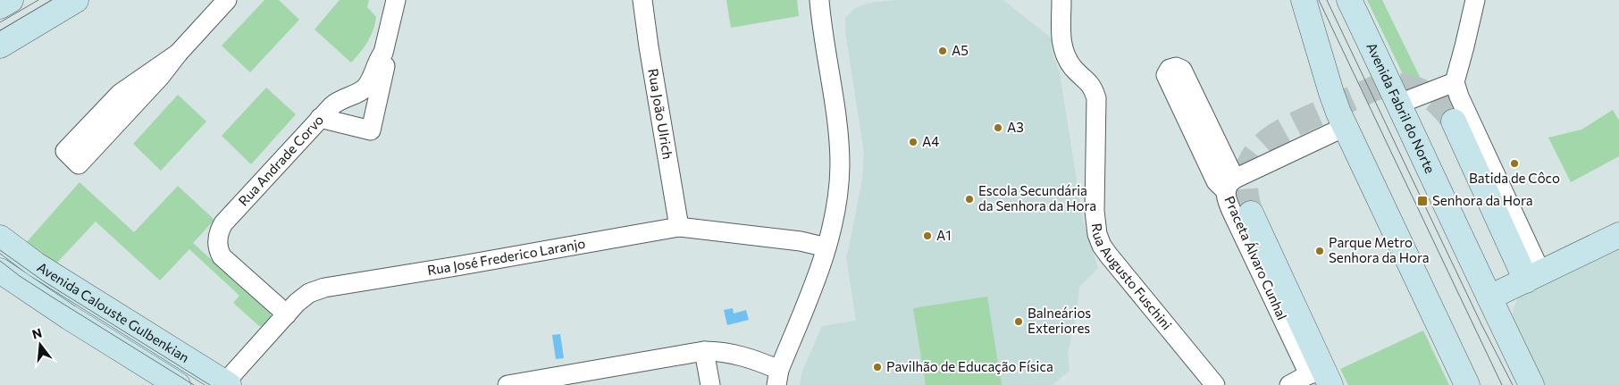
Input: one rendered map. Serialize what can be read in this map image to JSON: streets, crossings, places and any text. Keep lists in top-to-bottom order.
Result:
{
  "streets": {
    "main road": ["Avenida Fabril do Norte", "Avenida Calouste Gulbenkian"],
    "street": [
      "Rua João Ulrich",
      "Rua Andrade Corvo",
      "Rua José Frederico Laranjo",
      "Praceta Álvaro Cunhal",
      "Rua Augusto Fuschini"
    ]
  },
  "crossings": [
    ["Rua João Ulrich", "Rua José Frederico Laranjo"],
    ["Rua Andrade Corvo", "Rua José Frederico Laranjo"],
    ["Rua José Frederico Laranjo", "Avenida Calouste Gulbenkian"]
  ],
  "places": {
    "other": [
      "A5",
      "A3",
      "A4",
      "Batida de Côco",
      "Escola Secundária da Senhora da Hora",
      "A1",
      "Parque Metro Senhora da Hora",
      "Balneários Exteriores",
      "Pavilhão de Educação Física"
    ],
    "transit": ["Senhora da Hora"]
  },
  "north": "top"
}
